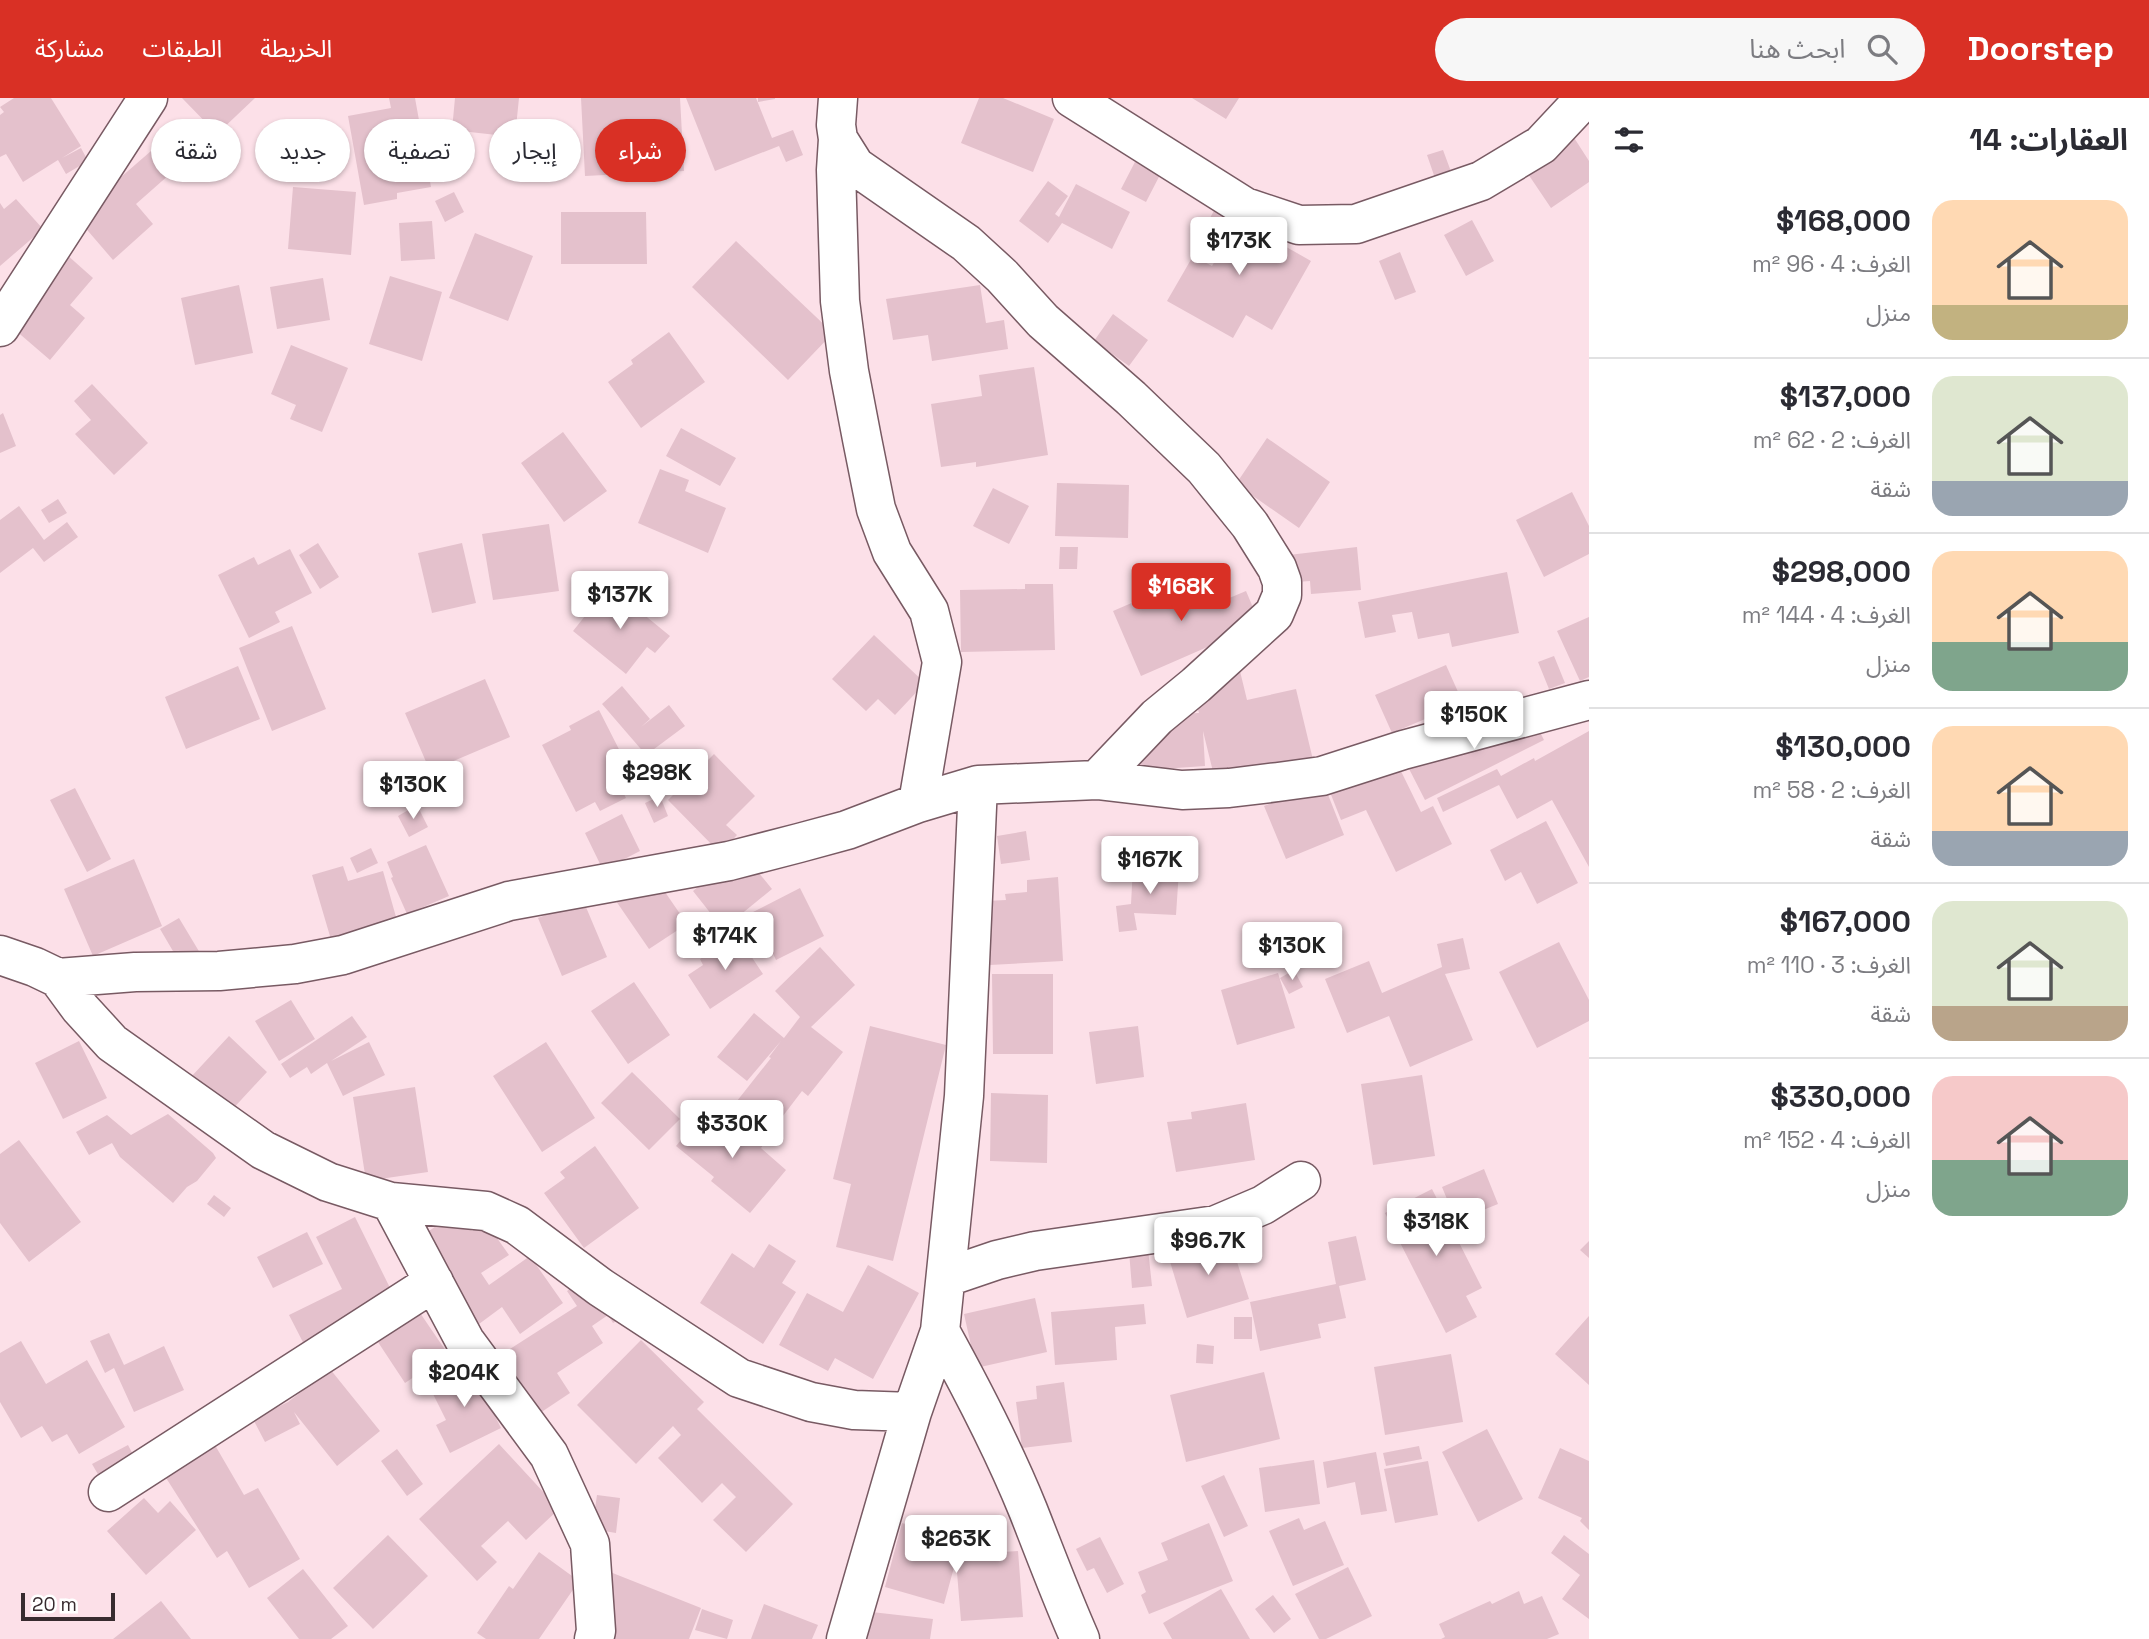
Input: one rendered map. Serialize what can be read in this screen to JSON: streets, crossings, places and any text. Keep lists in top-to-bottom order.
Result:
{
  "scale_bar": "20 m",
  "page": {
    "header": "Doorstep",
    "search": "ابحث هنا",
    "nav": ["الخريطة", "الطبقات", "مشاركة"],
    "heading": "العقارات: 14",
    "chip": [
      "شراء",
      "إيجار",
      "تصفية",
      "جديد",
      "شقة"
    ],
    "list": [
      {
        "name": "$168,000",
        "note": "الغرف: 4 · 96 m² · منزل"
      },
      {
        "name": "$137,000",
        "note": "الغرف: 2 · 62 m² · شقة"
      },
      {
        "name": "$298,000",
        "note": "الغرف: 4 · 144 m² · منزل"
      },
      {
        "name": "$130,000",
        "note": "الغرف: 2 · 58 m² · شقة"
      },
      {
        "name": "$167,000",
        "note": "الغرف: 3 · 110 m² · شقة"
      },
      {
        "name": "$330,000",
        "note": "الغرف: 4 · 152 m² · منزل"
      }
    ],
    "price": [
      "$173K",
      "$168K",
      "$137K",
      "$150K",
      "$298K",
      "$130K",
      "$167K",
      "$174K",
      "$130K",
      "$330K",
      "$318K",
      "$96.7K",
      "$204K",
      "$263K"
    ],
    "scale": "20 m"
  }
}
